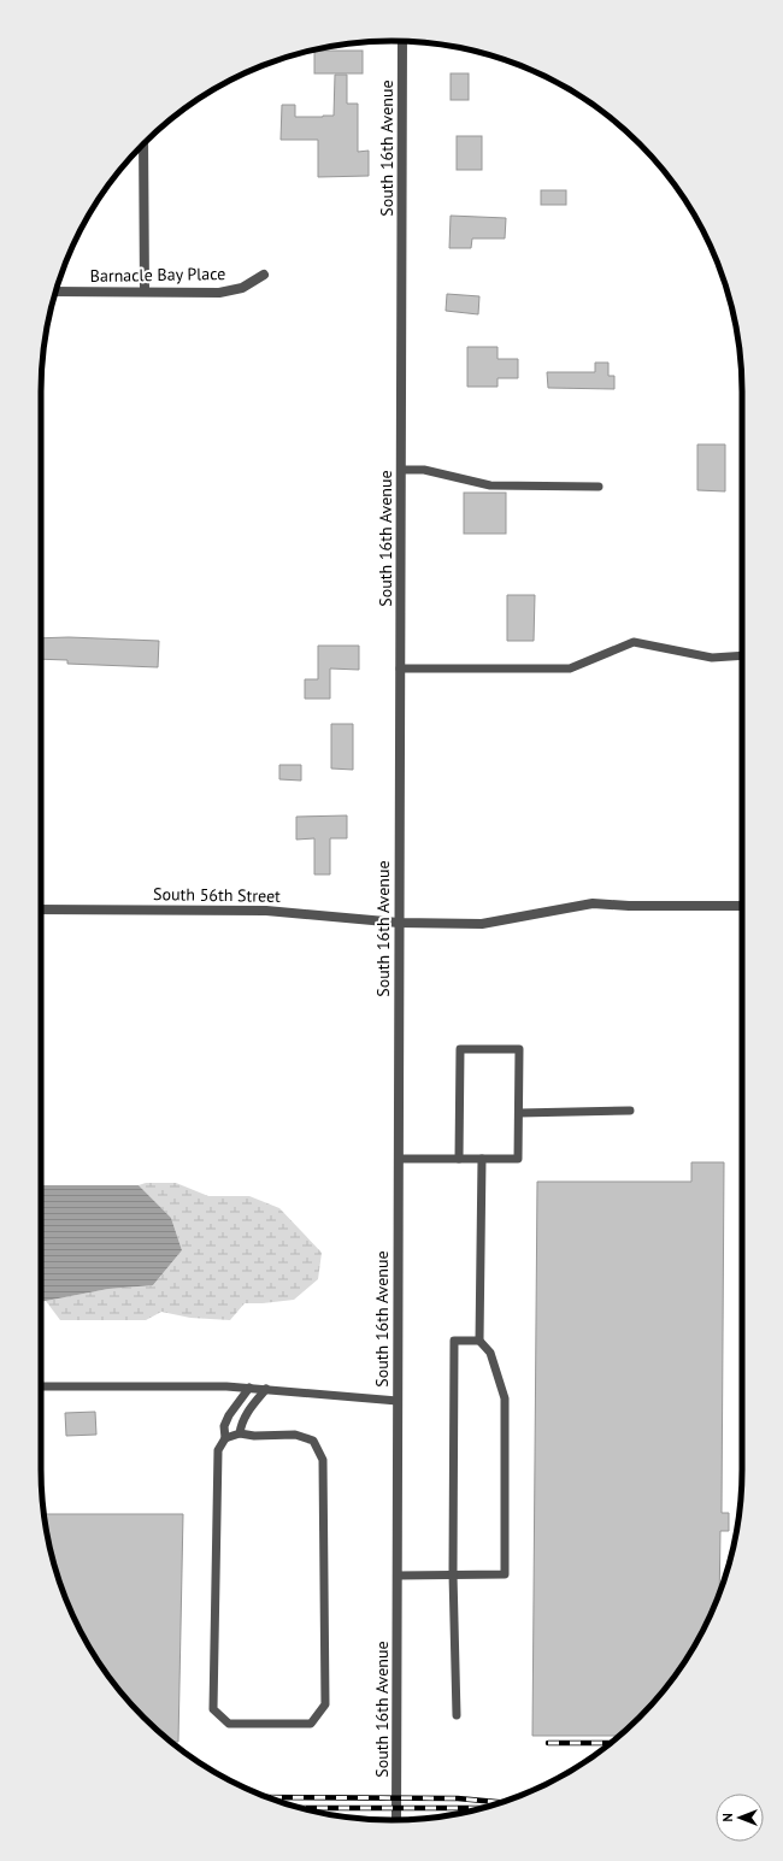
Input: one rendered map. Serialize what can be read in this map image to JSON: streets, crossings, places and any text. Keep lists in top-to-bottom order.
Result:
{
  "streets": {
    "street": ["South 16th Avenue", "Barnacle Bay Place", "South 56th Street"]
  },
  "crossings": [
    ["South 16th Avenue", "South 56th Street"]
  ],
  "north": "left"
}
